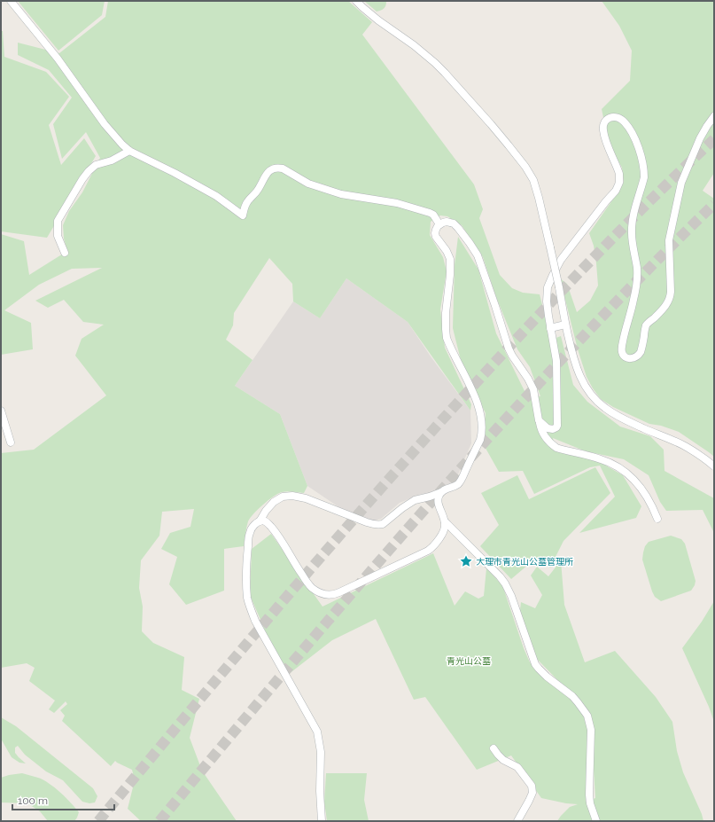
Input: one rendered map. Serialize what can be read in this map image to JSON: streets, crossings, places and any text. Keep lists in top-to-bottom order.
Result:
{
  "parks": ["青光山公墓"],
  "places": {
    "place": ["大理市青光山公墓管理所"]
  },
  "scale_bar": "100 m"
}
